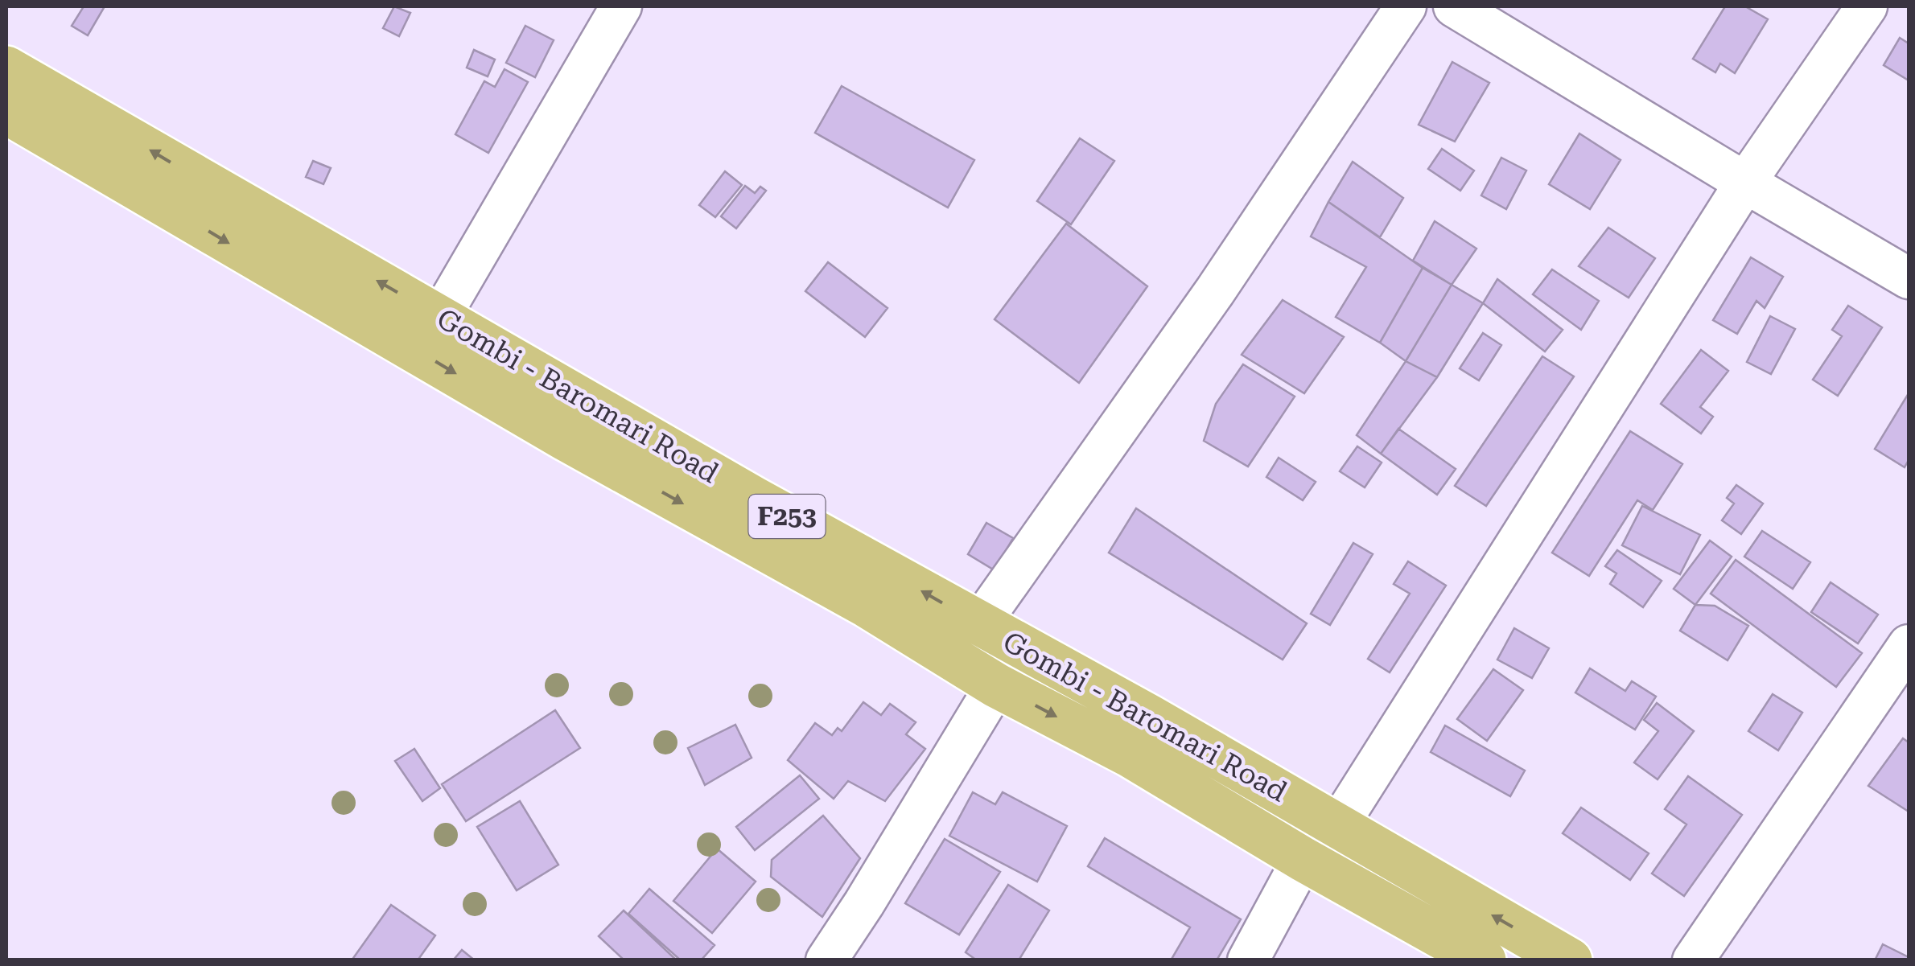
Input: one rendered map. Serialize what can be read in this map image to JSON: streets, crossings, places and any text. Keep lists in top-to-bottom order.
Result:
{
  "streets": {
    "main road": ["Gombi - Baromari Road", "F253"]
  }
}
